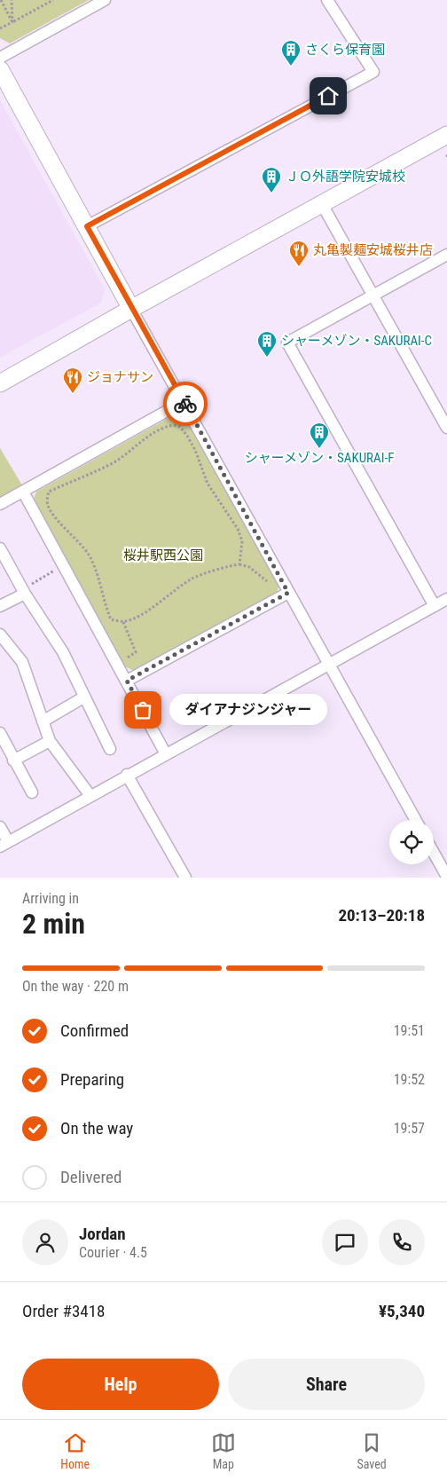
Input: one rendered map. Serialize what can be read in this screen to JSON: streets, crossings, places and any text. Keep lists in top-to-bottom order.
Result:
{
  "parks": ["桜井駅西公園"],
  "places": {
    "building": [
      "さくら保育園",
      "ＪＯ外語学院安城校",
      "シャーメゾン・SAKURAI-C",
      "シャーメゾン・SAKURAI-F"
    ],
    "restaurant": ["丸亀製麺安城桜井店", "ジョナサン"],
    "other": ["ダイアナジンジャー"]
  },
  "page": {
    "bubble": "ダイアナジンジャー",
    "heading": ["2 min", "Arriving in", "20:13–20:18"],
    "panel": [
      "Jordan",
      "Courier · 4.5",
      "Order #3418",
      "¥5,340"
    ],
    "bar": "On the way · 220 m",
    "list": [
      ["Confirmed", "19:51"],
      ["Preparing", "19:52"],
      ["On the way", "19:57"],
      "Delivered"
    ],
    "buttons": ["Help", "Share"],
    "tabs": ["Home", "Map", "Saved"]
  }
}
